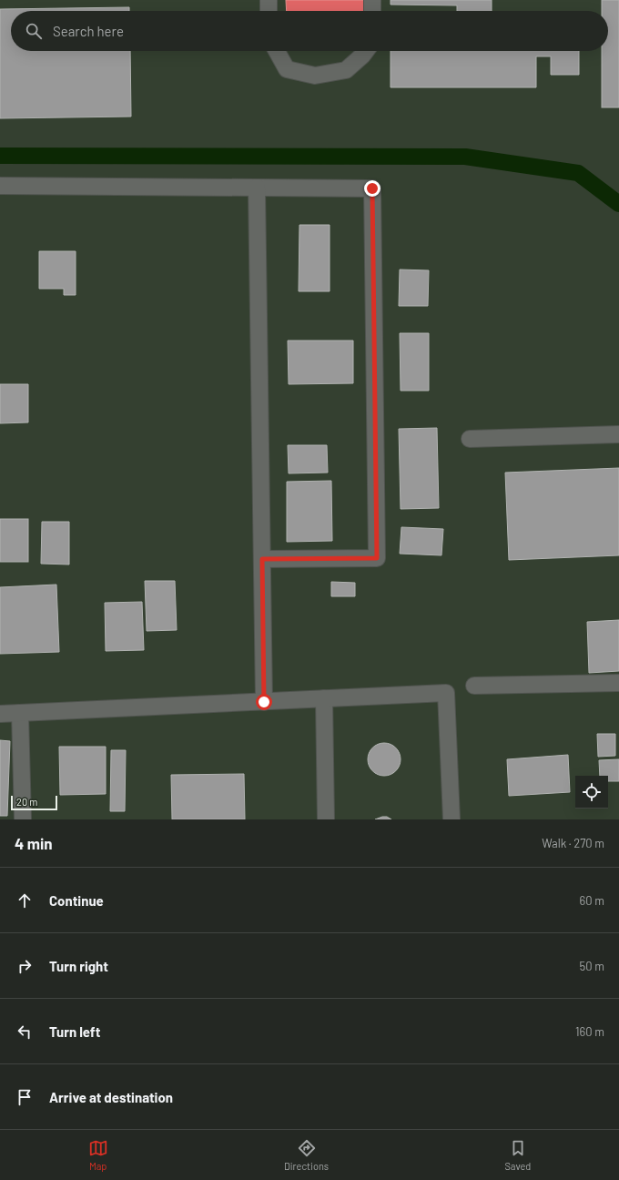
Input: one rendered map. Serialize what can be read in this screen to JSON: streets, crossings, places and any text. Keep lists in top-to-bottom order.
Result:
{
  "scale_bar": "20 m",
  "page": {
    "search": "Search here",
    "scale": "20 m",
    "heading": ["4 min", "Walk · 270 m"],
    "list": [
      ["Continue", "60 m"],
      ["Turn right", "50 m"],
      ["Turn left", "160 m"],
      "Arrive at destination"
    ],
    "nav": ["Map", "Directions", "Saved"]
  }
}
